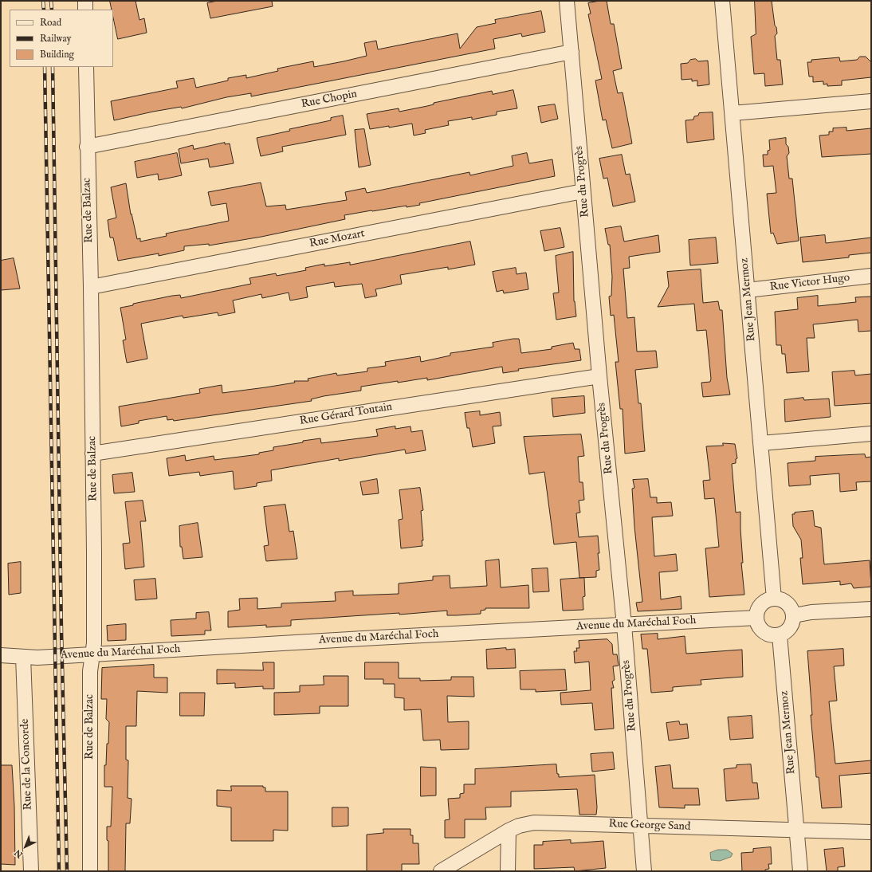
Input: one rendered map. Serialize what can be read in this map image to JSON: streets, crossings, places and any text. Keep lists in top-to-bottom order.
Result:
{
  "streets": {
    "street": [
      "Rue Chopin",
      "Rue du Progrès",
      "Rue de Balzac",
      "Rue Mozart",
      "Rue Victor Hugo",
      "Rue Jean Mermoz",
      "Rue Gérard Toutain",
      "Avenue du Maréchal Foch",
      "Rue de la Concorde",
      "Rue George Sand"
    ]
  },
  "crossings": [
    ["Rue Chopin", "Rue du Progrès"],
    ["Rue Chopin", "Rue de Balzac"],
    ["Rue du Progrès", "Rue Mozart"],
    ["Rue du Progrès", "Rue Gérard Toutain"],
    ["Rue du Progrès", "Avenue du Maréchal Foch"],
    ["Rue du Progrès", "Rue George Sand"],
    ["Rue de Balzac", "Rue Mozart"],
    ["Rue de Balzac", "Rue Gérard Toutain"],
    ["Rue de Balzac", "Avenue du Maréchal Foch"],
    ["Rue Victor Hugo", "Rue Jean Mermoz"],
    ["Rue Jean Mermoz", "Avenue du Maréchal Foch"],
    ["Rue Jean Mermoz", "Rue George Sand"],
    ["Avenue du Maréchal Foch", "Rue de la Concorde"]
  ],
  "legend": ["Road", "Railway", "Building"],
  "north": "bottom left"
}
